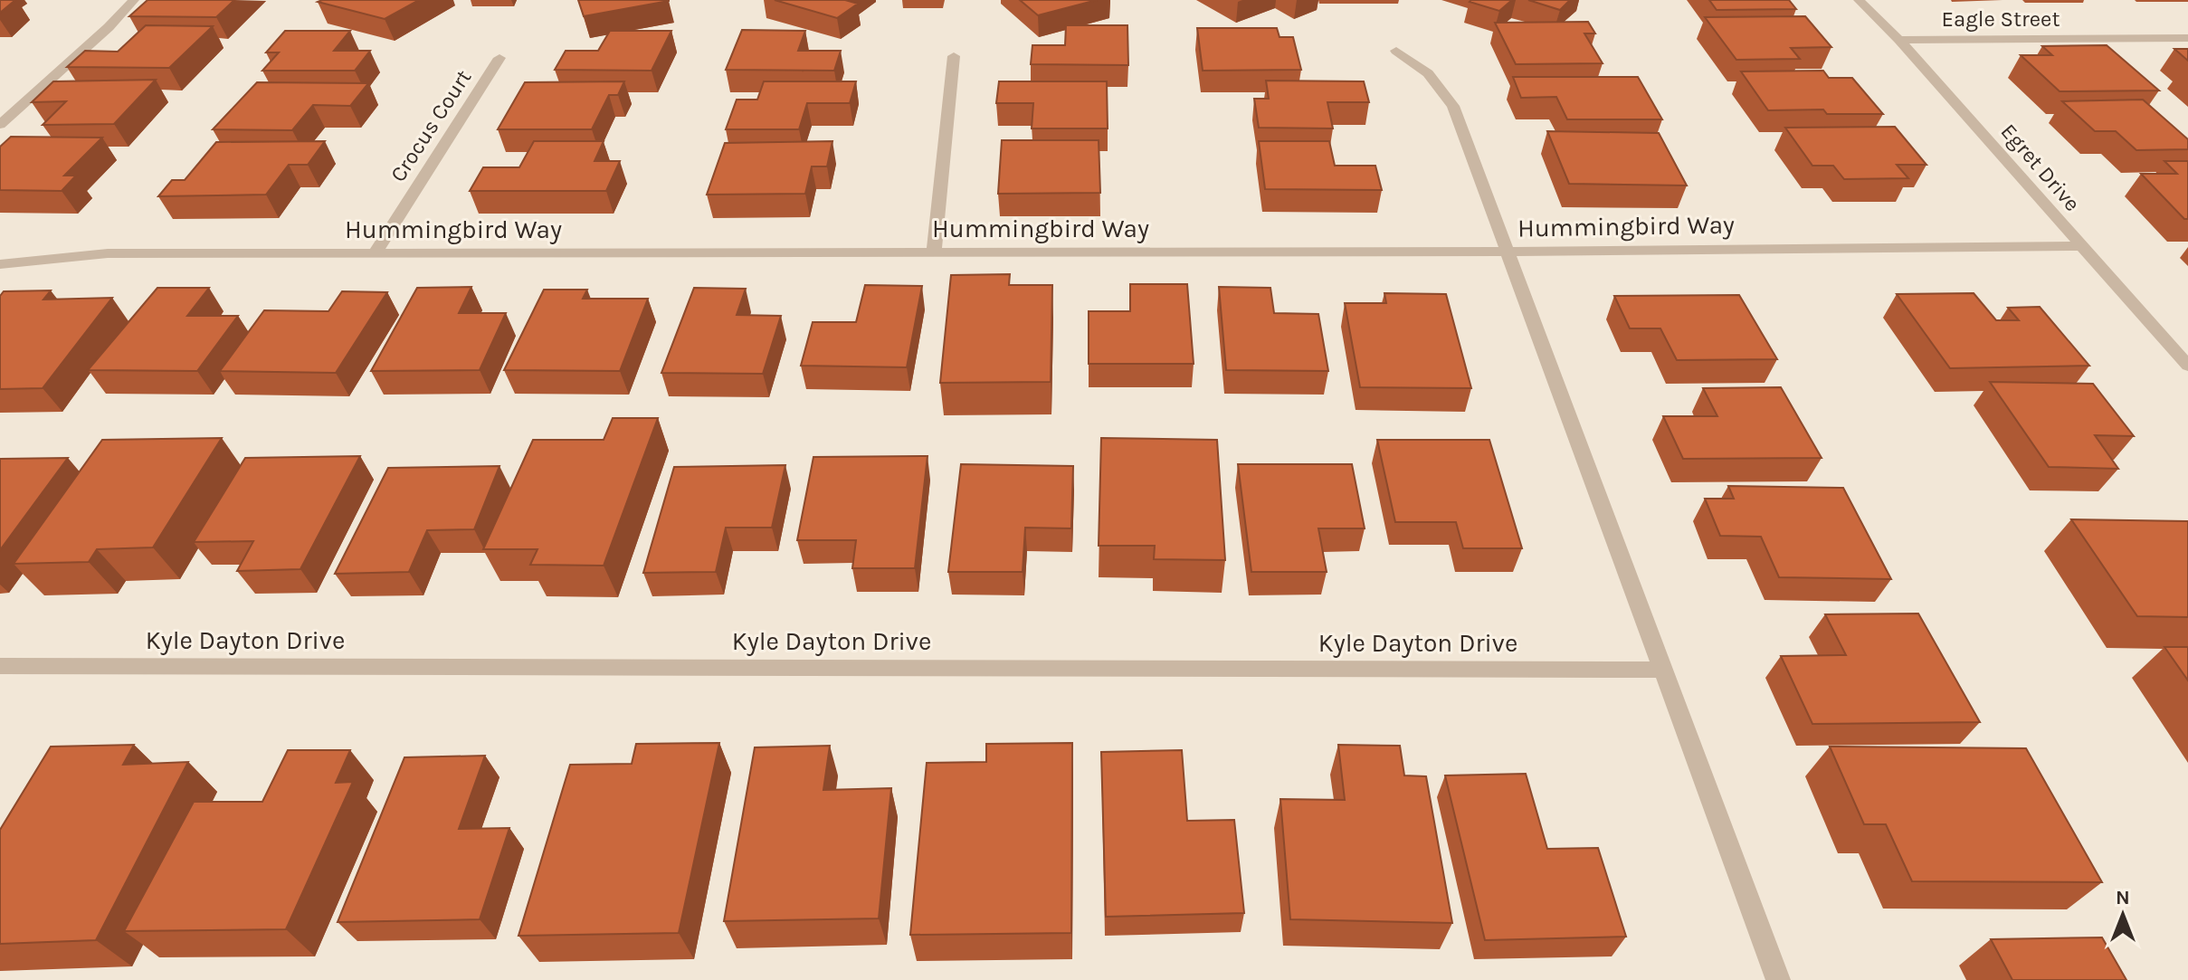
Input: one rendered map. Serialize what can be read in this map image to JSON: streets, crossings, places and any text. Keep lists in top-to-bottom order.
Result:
{
  "streets": {
    "street": [
      "Eagle Street",
      "Crocus Court",
      "Egret Drive",
      "Hummingbird Way",
      "Kyle Dayton Drive"
    ]
  },
  "crossings": [
    ["Eagle Street", "Egret Drive"],
    ["Crocus Court", "Hummingbird Way"],
    ["Egret Drive", "Hummingbird Way"]
  ],
  "north": "top"
}
